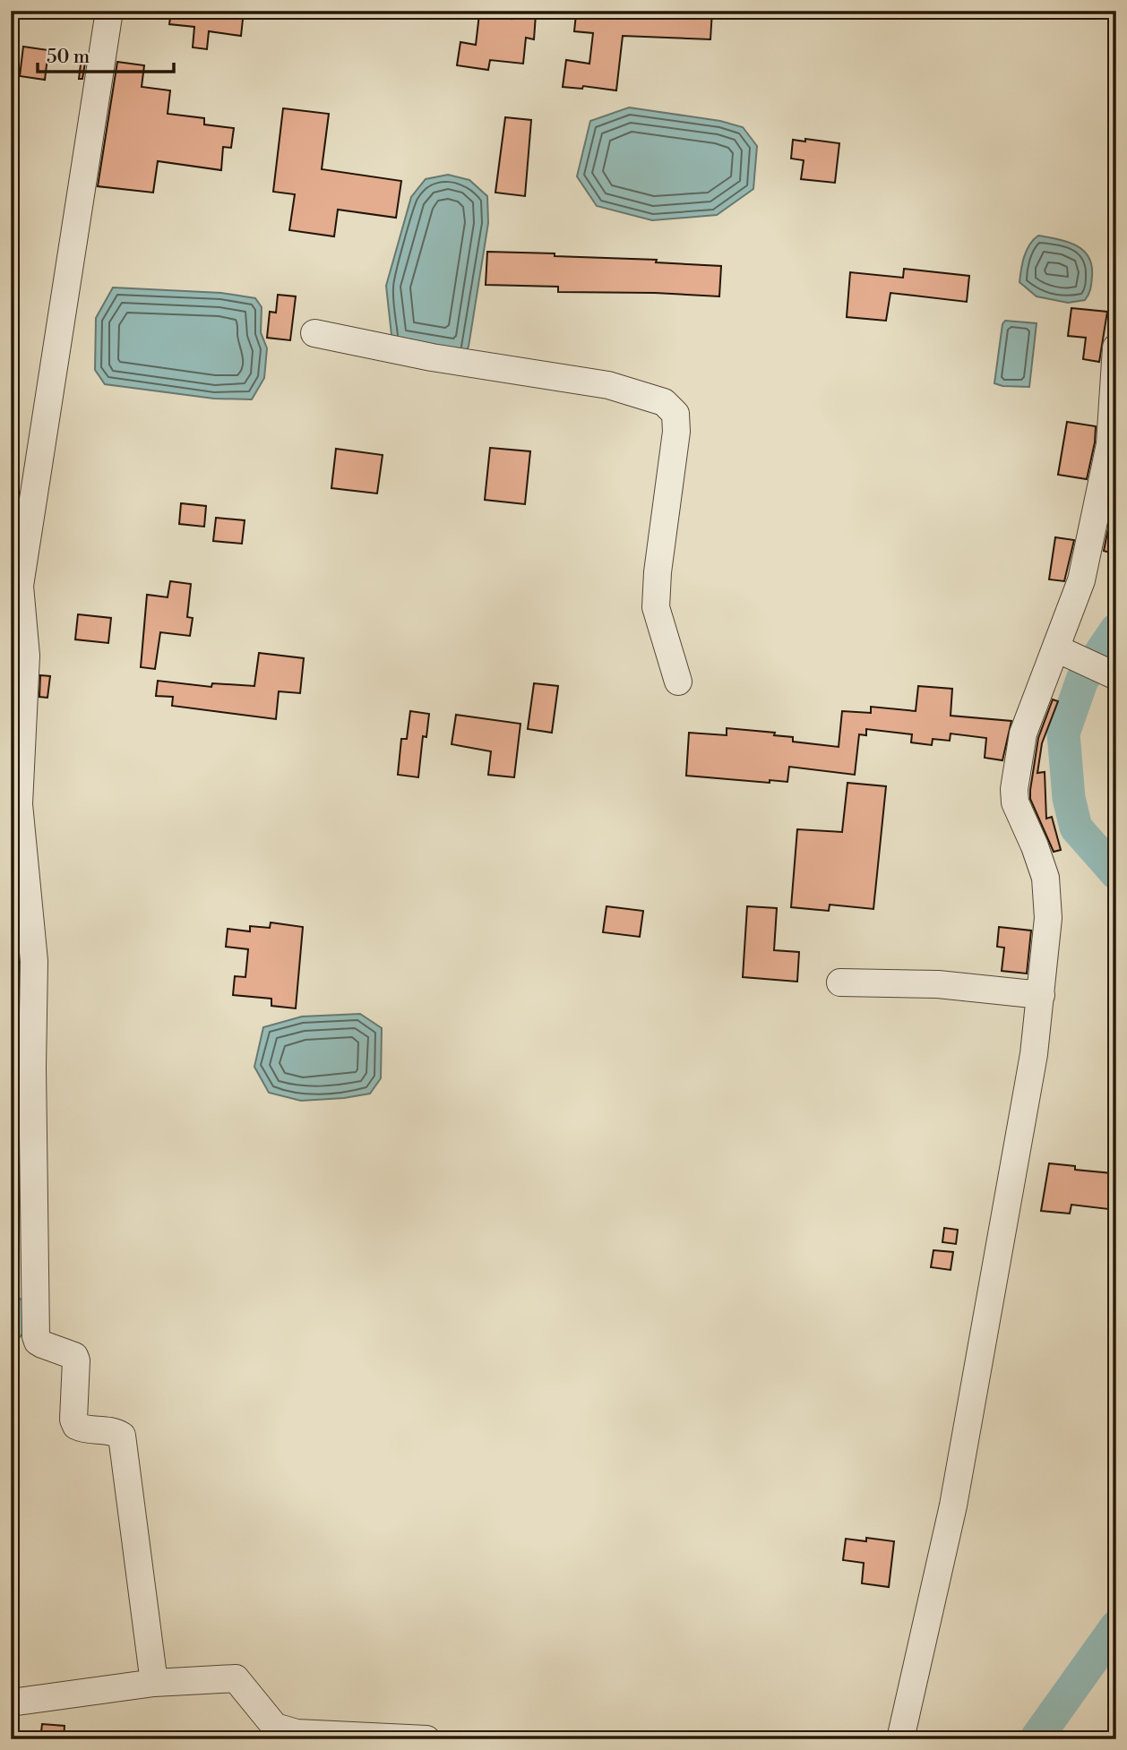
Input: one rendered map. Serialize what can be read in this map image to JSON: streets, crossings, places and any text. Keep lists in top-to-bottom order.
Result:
{
  "scale_bar": "50 m"
}
